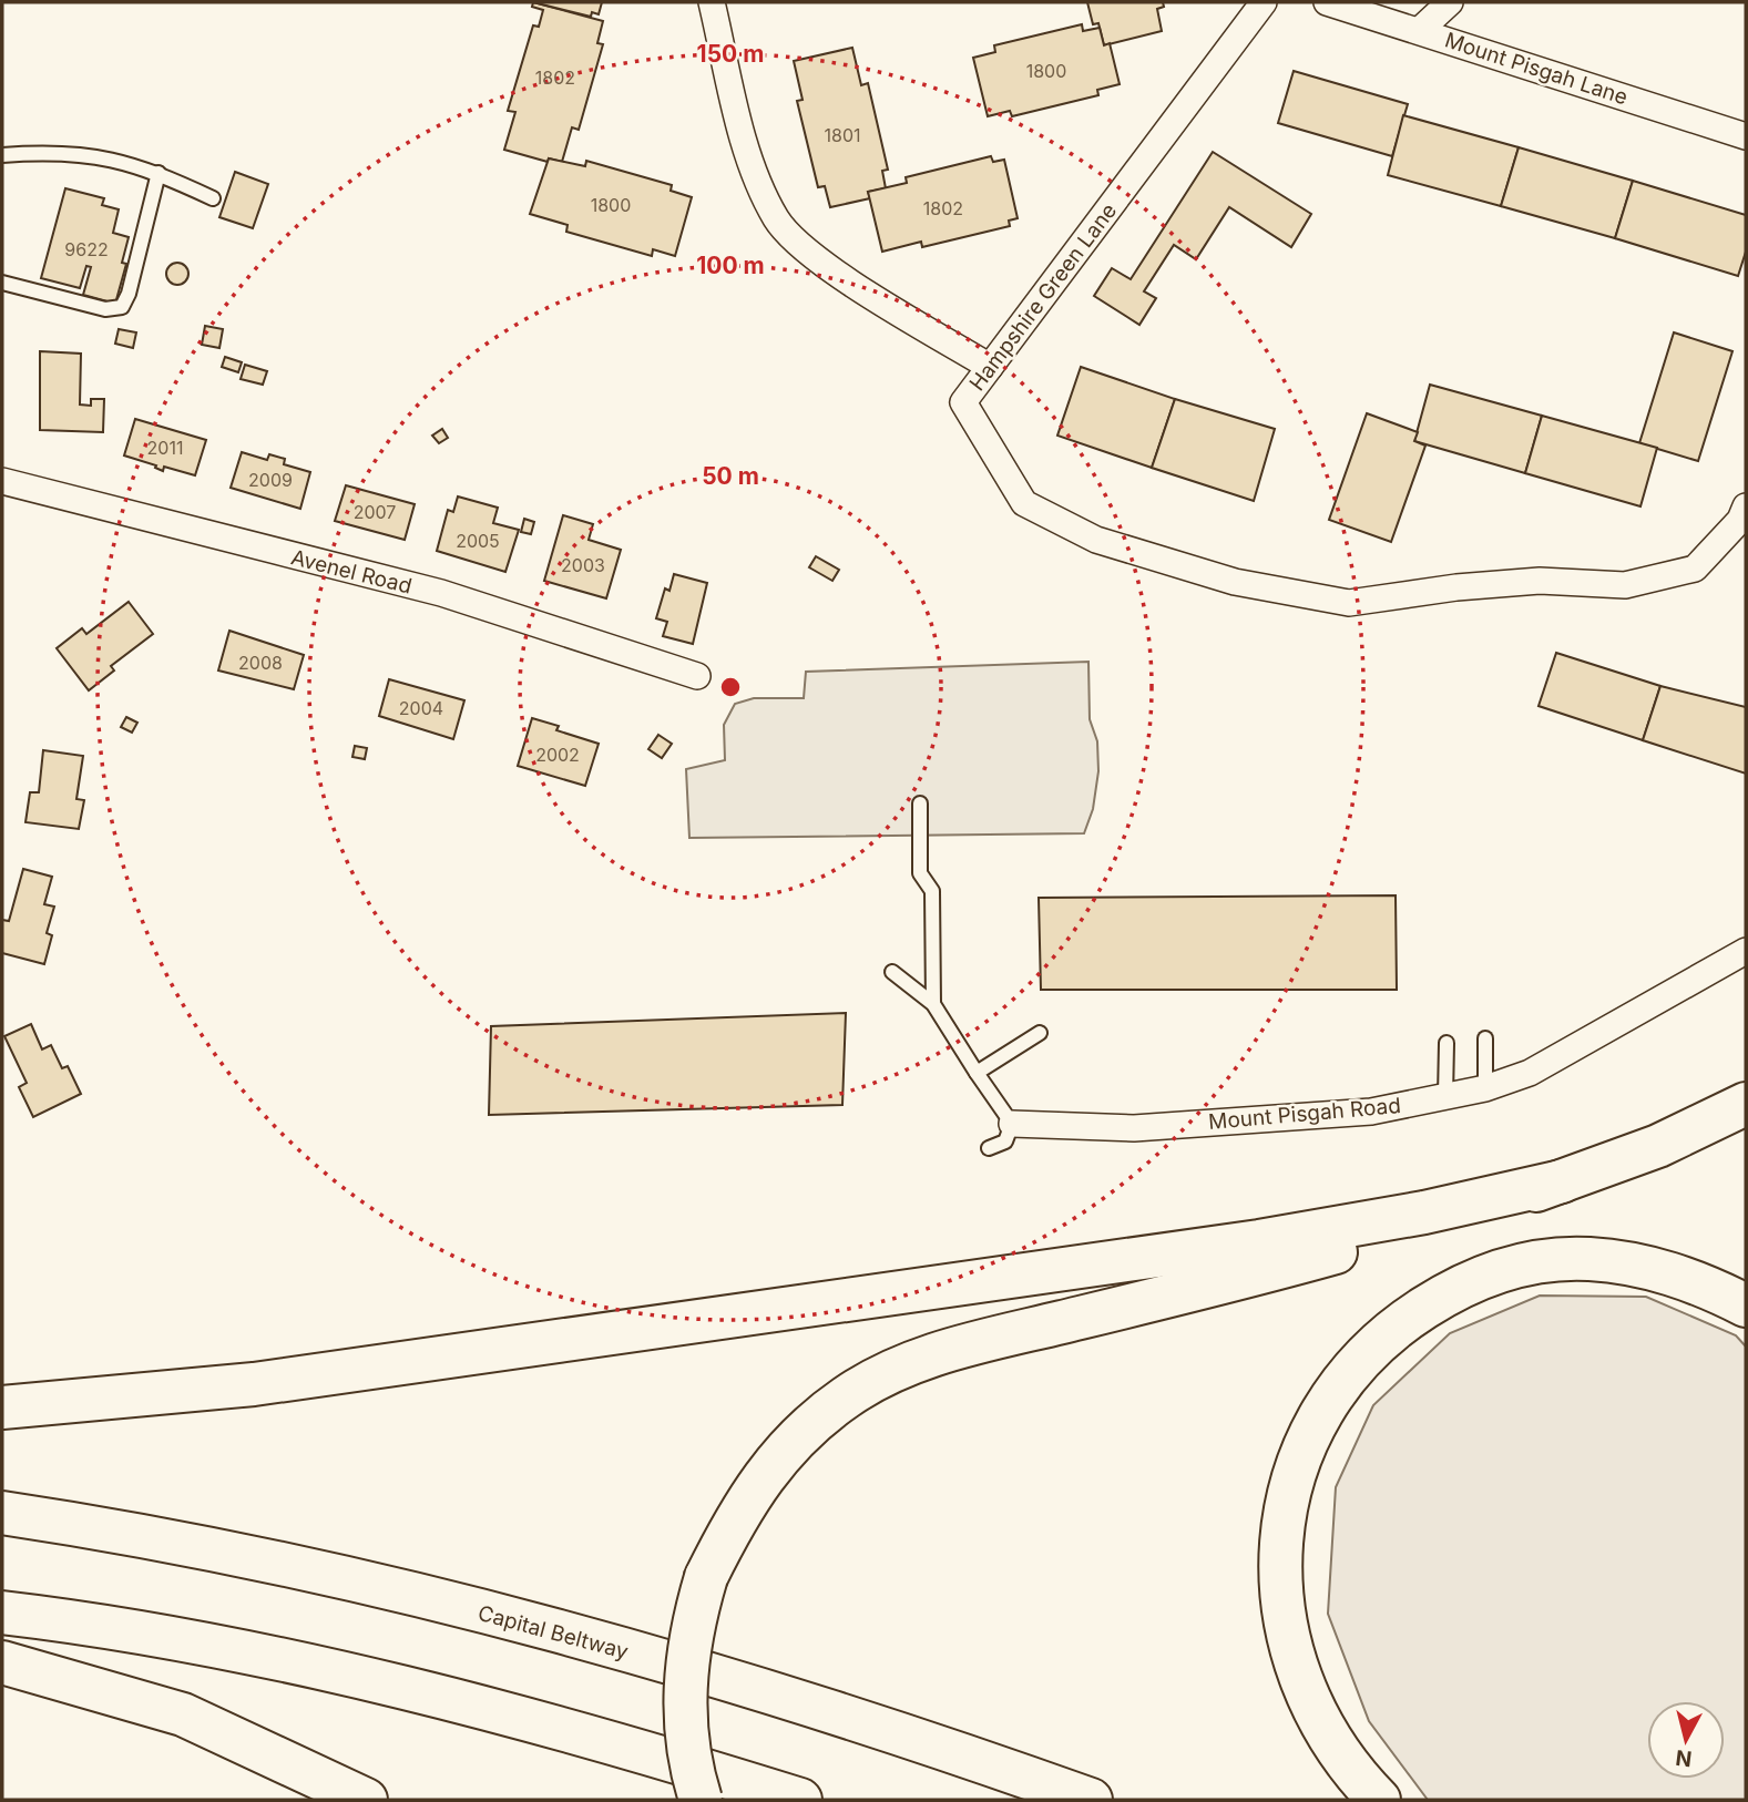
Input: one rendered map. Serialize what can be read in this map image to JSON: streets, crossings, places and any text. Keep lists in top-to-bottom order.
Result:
{
  "streets": {
    "highway": ["Capital Beltway"],
    "street": [
      "Mount Pisgah Lane",
      "Hampshire Green Lane",
      "Avenel Road",
      "Mount Pisgah Road"
    ]
  },
  "house_numbers": [
    "1800",
    "1802",
    "1801",
    "1800",
    "1802",
    "9622",
    "2011",
    "2009",
    "2007",
    "2005",
    "2003",
    "2008",
    "2004",
    "2002"
  ],
  "north": "bottom",
  "rings": ["150 m", "100 m", "50 m"]
}
